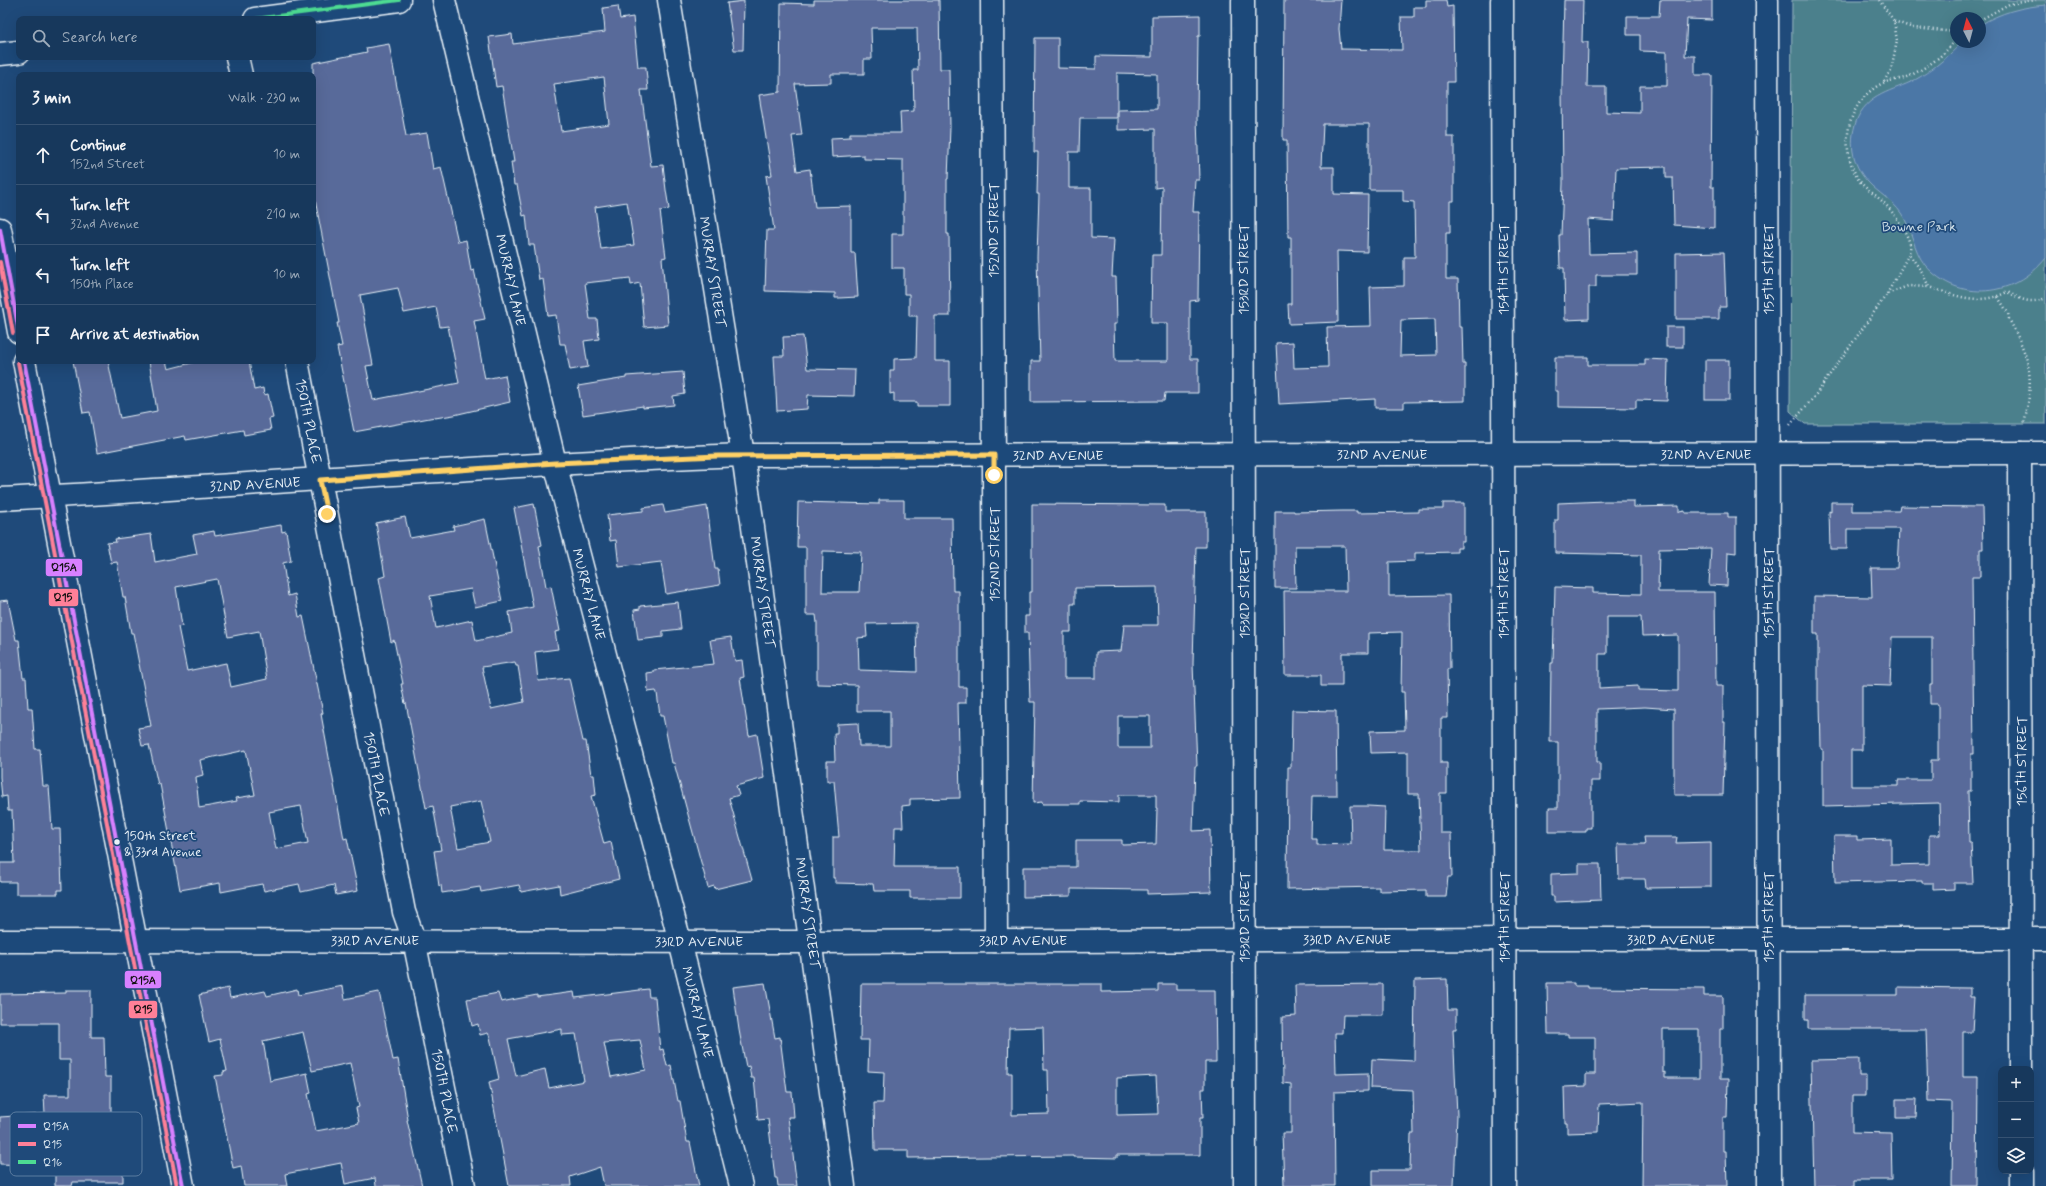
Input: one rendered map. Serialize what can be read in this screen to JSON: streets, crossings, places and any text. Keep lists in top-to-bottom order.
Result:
{
  "streets": {
    "street": [
      "152ND STREET",
      "153RD STREET",
      "154TH STREET",
      "155TH STREET",
      "MURRAY STREET",
      "MURRAY LANE",
      "150TH PLACE",
      "32ND AVENUE",
      "156TH STREET",
      "33RD AVENUE"
    ]
  },
  "crossings": [
    ["152ND STREET", "32ND AVENUE"],
    ["152ND STREET", "33RD AVENUE"],
    ["153RD STREET", "32ND AVENUE"],
    ["153RD STREET", "33RD AVENUE"],
    ["154TH STREET", "32ND AVENUE"],
    ["154TH STREET", "33RD AVENUE"],
    ["155TH STREET", "32ND AVENUE"],
    ["155TH STREET", "33RD AVENUE"],
    ["MURRAY STREET", "32ND AVENUE"],
    ["MURRAY STREET", "33RD AVENUE"],
    ["MURRAY LANE", "32ND AVENUE"],
    ["MURRAY LANE", "33RD AVENUE"],
    ["150TH PLACE", "32ND AVENUE"],
    ["150TH PLACE", "33RD AVENUE"],
    ["32ND AVENUE", "156TH STREET"],
    ["156TH STREET", "33RD AVENUE"]
  ],
  "parks": ["Bowne Park"],
  "places": ["150th Street & 33rd Avenue"],
  "lines": ["transit line Q16", "transit line Q15A", "transit line Q15"],
  "legend": ["Q15A", "Q15", "Q16"],
  "north": "top",
  "page": {
    "search": "Search here",
    "heading": ["3 min", "Walk · 230 m"],
    "list": [
      ["Continue", "152nd Street", "10 m"],
      ["Turn left", "32nd Avenue", "210 m"],
      ["Turn left", "150th Place", "10 m"],
      "Arrive at destination"
    ],
    "map_buttons": ["+", "−"]
  }
}
